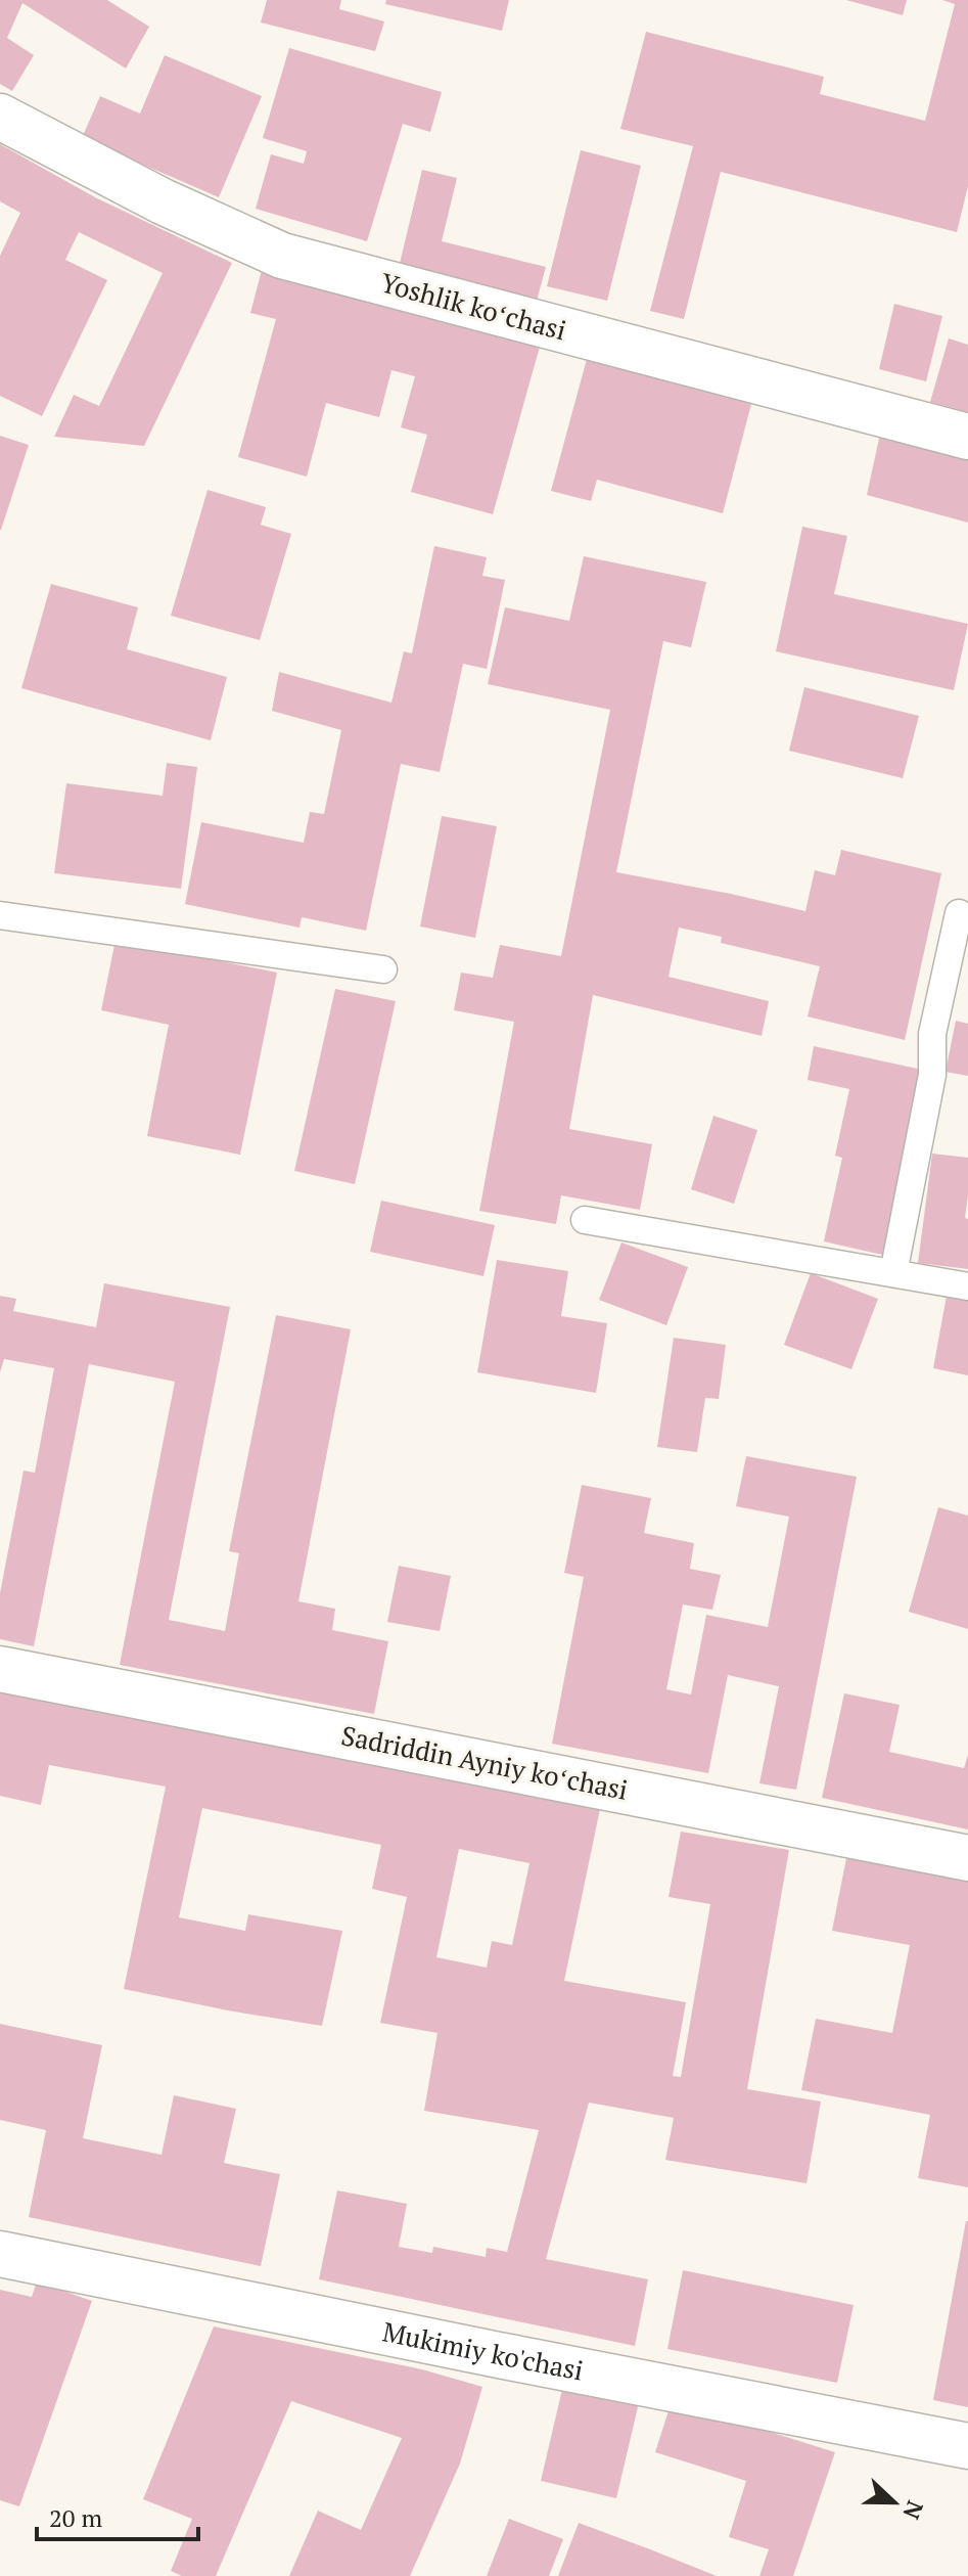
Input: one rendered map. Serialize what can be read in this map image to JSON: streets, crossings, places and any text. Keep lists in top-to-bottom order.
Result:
{
  "streets": {
    "street": ["Yoshlik koʻchasi", "Sadriddin Ayniy koʻchasi", "Mukimiy ko'chasi"]
  },
  "scale_bar": "20 m",
  "north": "right"
}
